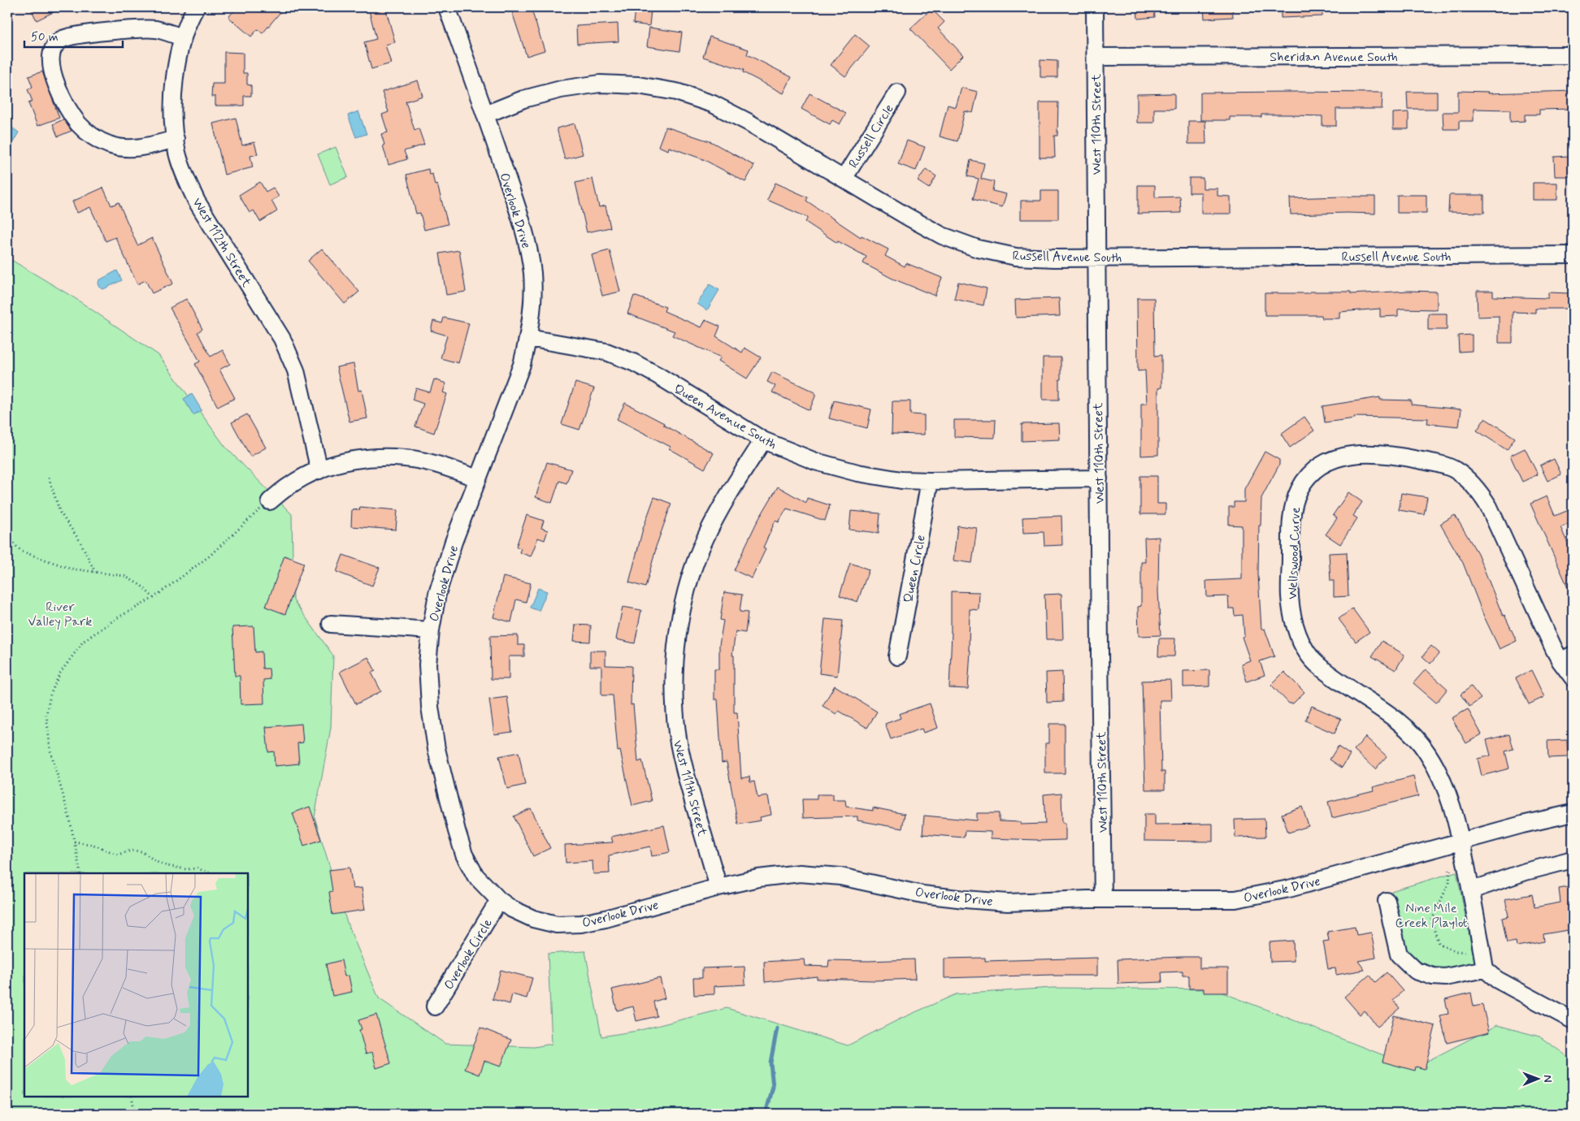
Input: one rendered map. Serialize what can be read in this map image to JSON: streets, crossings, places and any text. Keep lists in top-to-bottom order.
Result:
{
  "streets": {
    "street": [
      "Sheridan Avenue South",
      "West 110th Street",
      "Russell Circle",
      "Overlook Drive",
      "West 112th Street",
      "Russell Avenue South",
      "Queen Avenue South",
      "Wellswood Curve",
      "Queen Circle",
      "West 111th Street",
      "Overlook Circle"
    ]
  },
  "crossings": [
    ["Sheridan Avenue South", "West 110th Street"],
    ["West 110th Street", "Overlook Drive"],
    ["West 110th Street", "Russell Avenue South"],
    ["West 110th Street", "Queen Avenue South"],
    ["Russell Circle", "Russell Avenue South"],
    ["Overlook Drive", "Russell Avenue South"],
    ["Overlook Drive", "Queen Avenue South"],
    ["Overlook Drive", "Wellswood Curve"],
    ["Overlook Drive", "West 111th Street"],
    ["Overlook Drive", "Overlook Circle"],
    ["Queen Avenue South", "Queen Circle"],
    ["Queen Avenue South", "West 111th Street"]
  ],
  "parks": ["River Valley Park", "Nine Mile Creek Playlot"],
  "scale_bar": "50 m",
  "north": "right"
}
